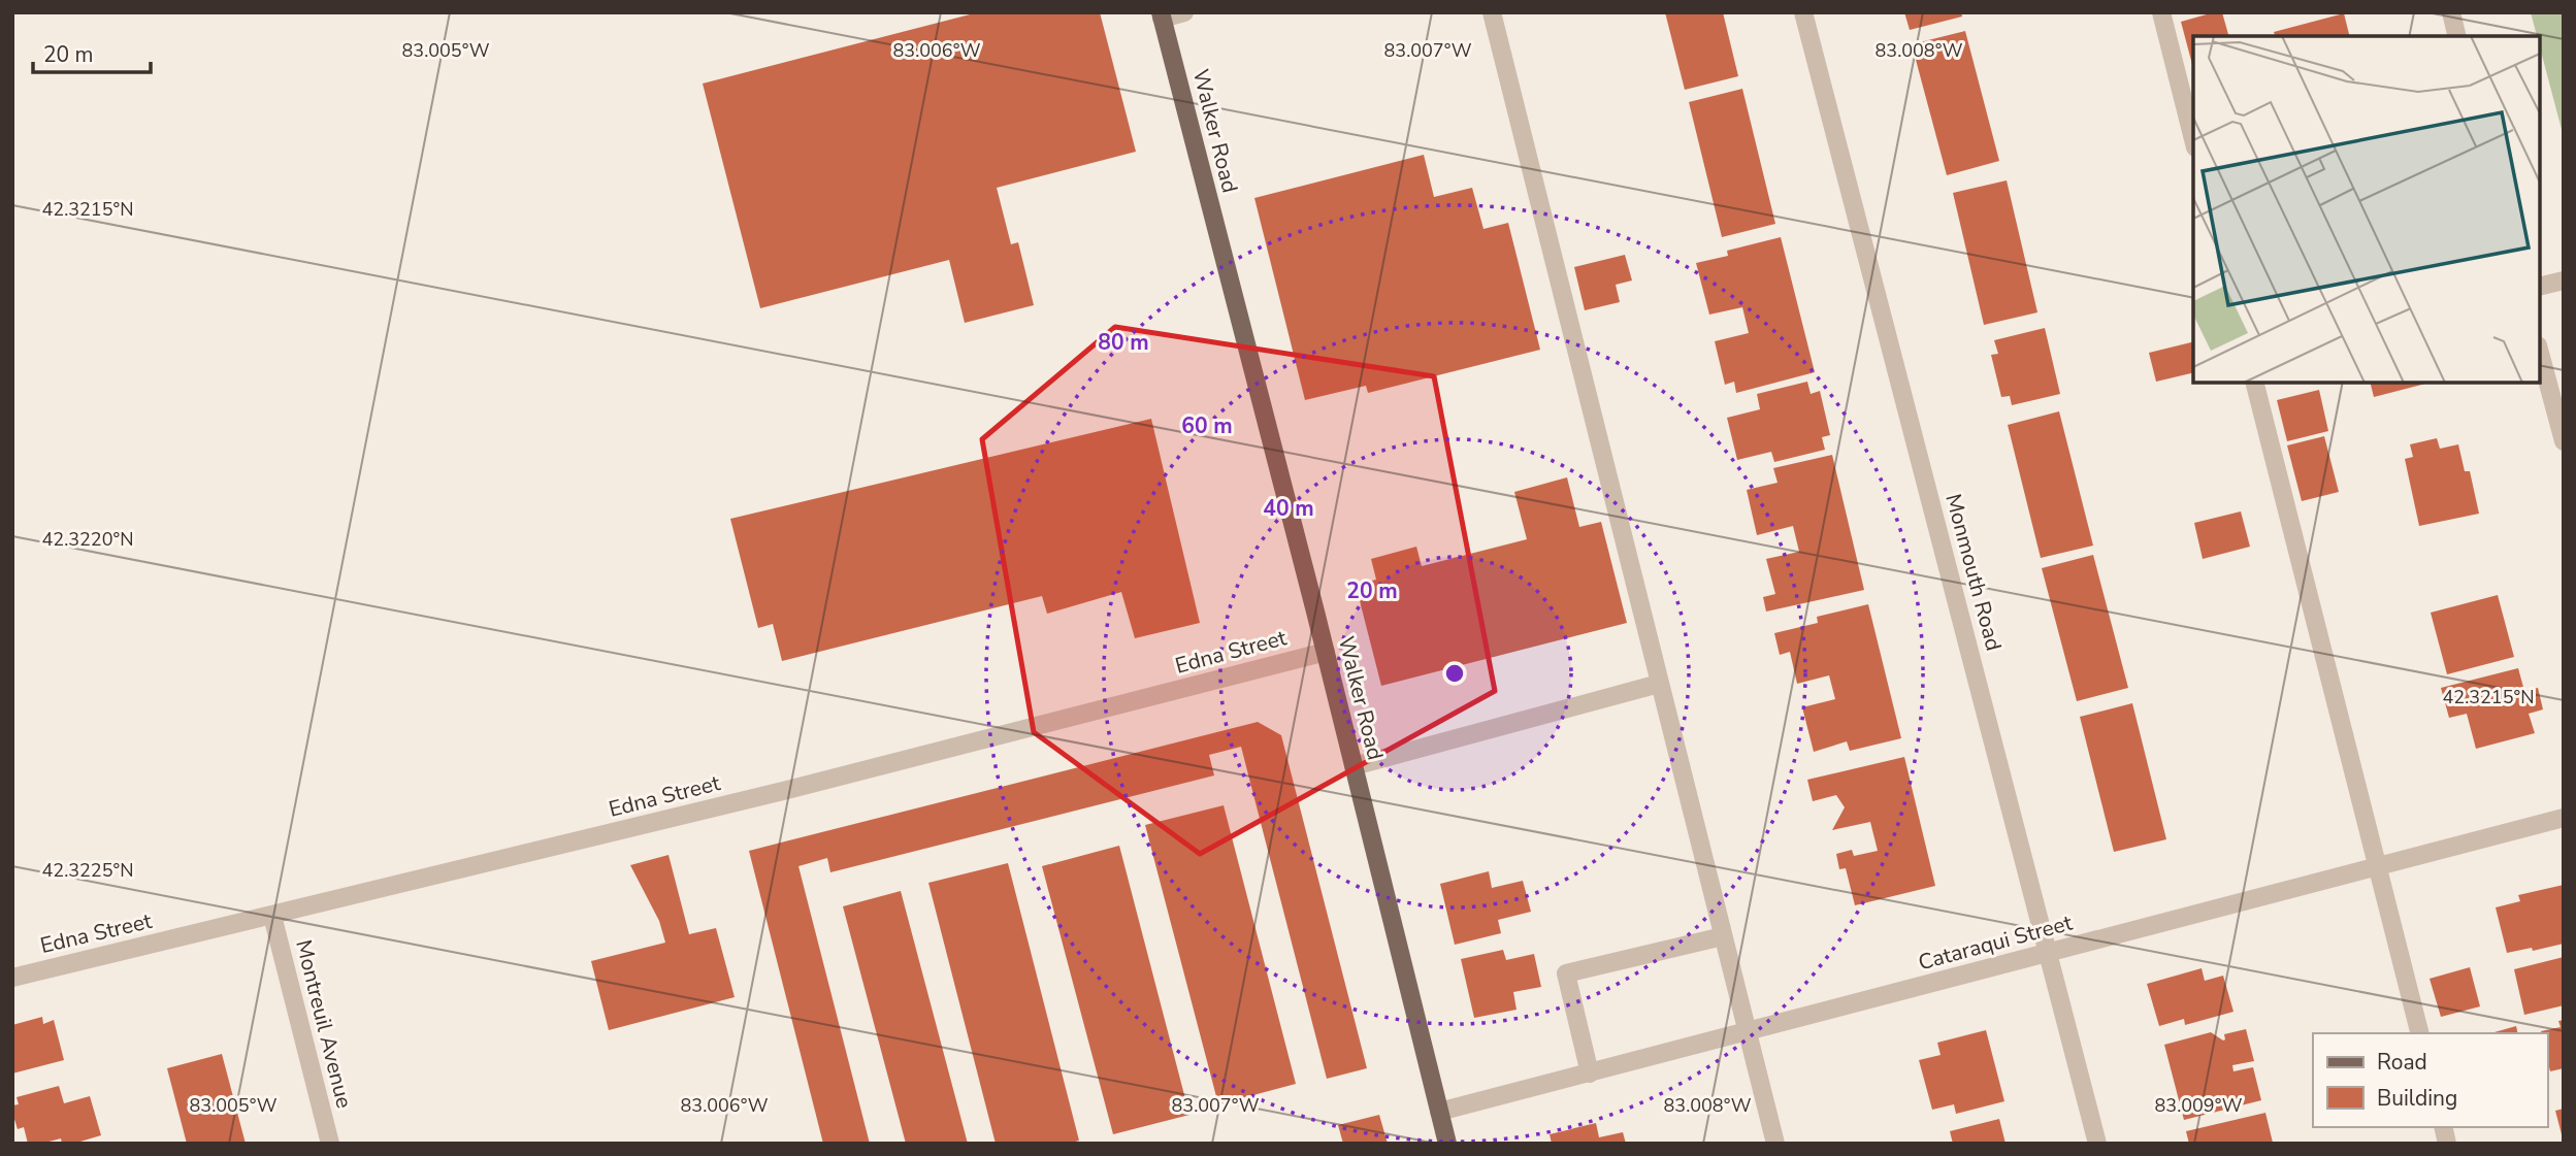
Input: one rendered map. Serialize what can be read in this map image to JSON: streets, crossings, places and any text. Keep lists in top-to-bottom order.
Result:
{
  "streets": {
    "main road": ["Walker Road"],
    "street": [
      "Monmouth Road",
      "Edna Street",
      "Cataraqui Street",
      "Montreuil Avenue"
    ]
  },
  "crossings": [
    ["Walker Road", "Edna Street"],
    ["Walker Road", "Cataraqui Street"],
    ["Monmouth Road", "Cataraqui Street"],
    ["Edna Street", "Montreuil Avenue"]
  ],
  "legend": ["Road", "Building"],
  "scale_bar": "20 m",
  "coordinates": [
    "83.005°W",
    "83.006°W",
    "83.007°W",
    "83.008°W",
    "42.3215°N",
    "42.3220°N",
    "42.3225°N",
    "83.009°W"
  ],
  "rings": [
    "80 m",
    "60 m",
    "40 m",
    "20 m"
  ]
}
